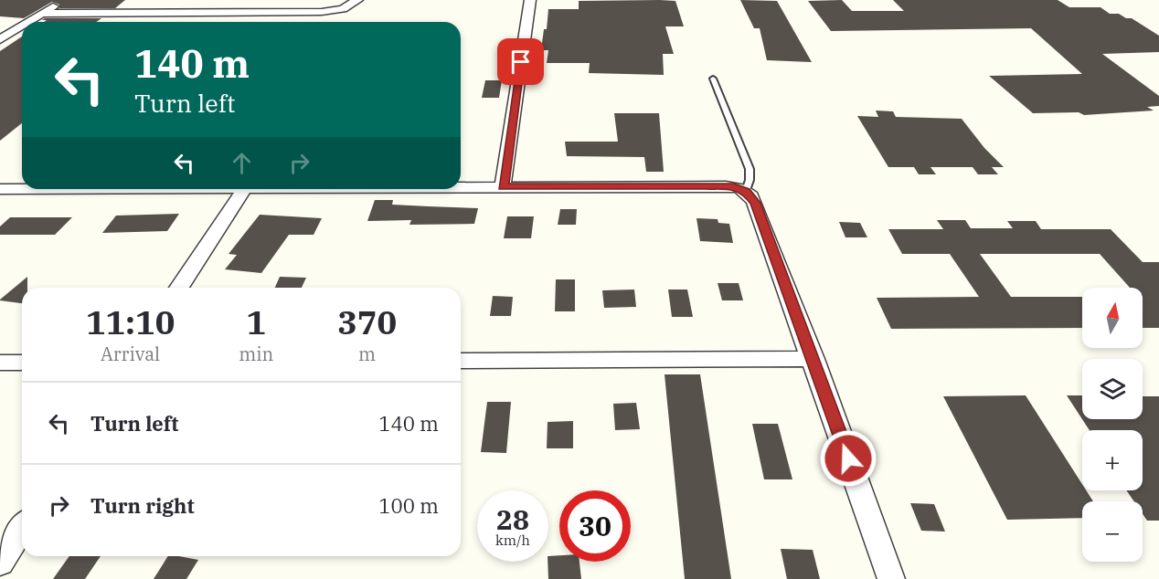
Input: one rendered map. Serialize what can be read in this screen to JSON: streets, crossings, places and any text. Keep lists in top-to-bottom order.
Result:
{
  "north": "top",
  "page": {
    "turn": ["140 m", "Turn left"],
    "map_buttons": ["+", "−"],
    "eta": [
      "11:10",
      "Arrival",
      "1",
      "min",
      "370",
      "m"
    ],
    "list": [
      {
        "name": "Turn left",
        "value": "140 m"
      },
      {
        "name": "Turn right",
        "value": "100 m"
      }
    ],
    "speed": "28 km/h",
    "limit": "30"
  }
}
